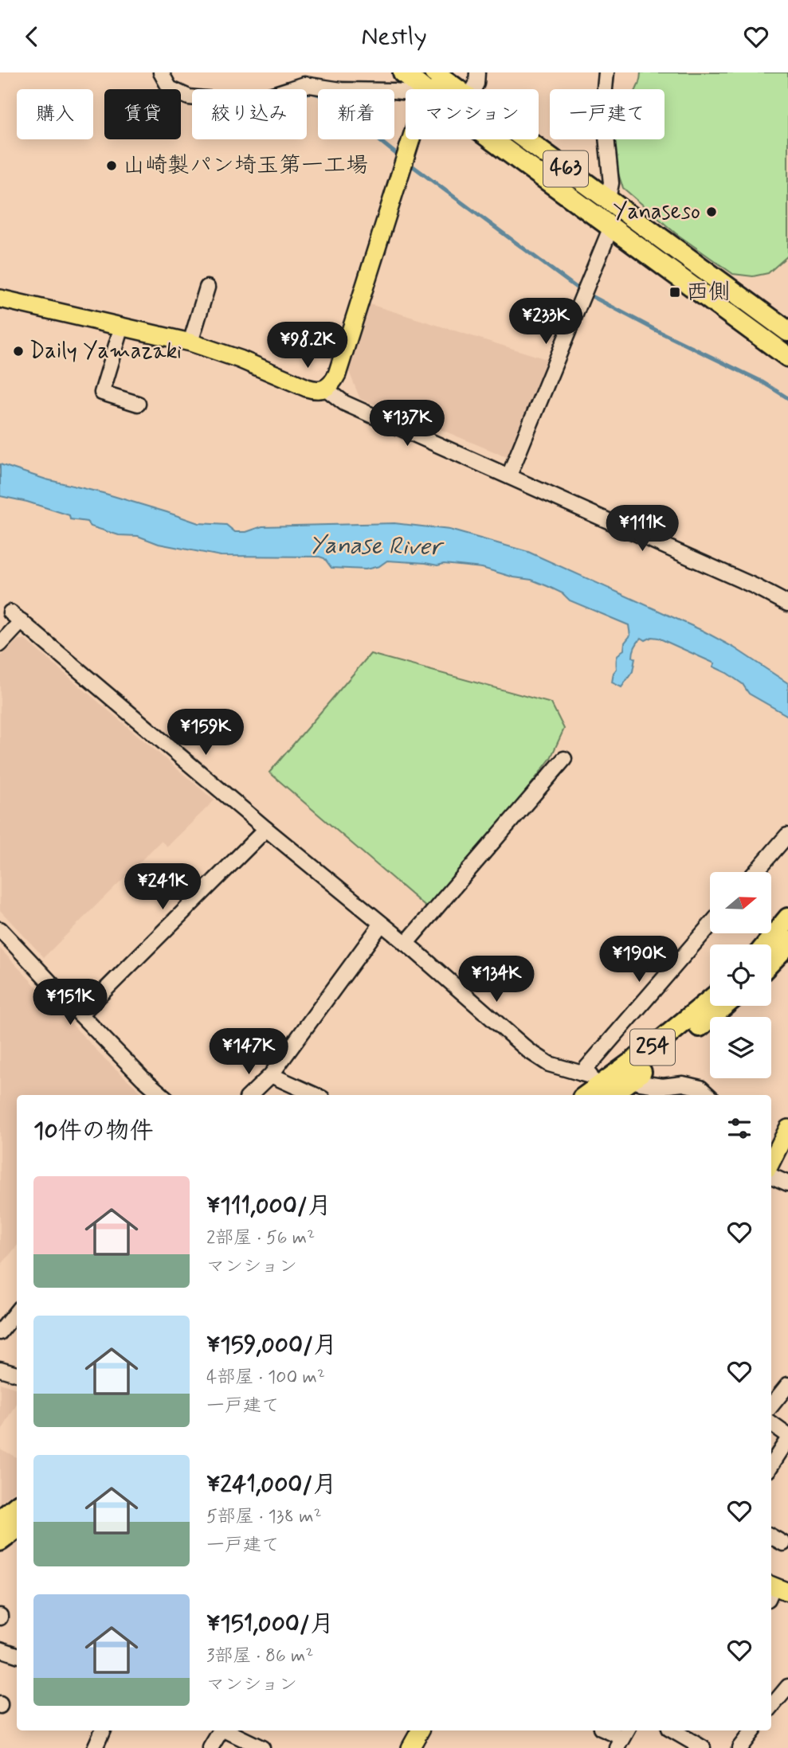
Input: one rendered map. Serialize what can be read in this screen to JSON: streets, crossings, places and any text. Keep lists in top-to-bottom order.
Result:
{
  "streets": {
    "highway": ["463", "254"]
  },
  "water": ["Yanase River"],
  "places": {
    "other": ["山崎製パン埼玉第一工場", "Yanaseso", "Daily Yamazaki"],
    "transit": ["西側"]
  },
  "north": "right",
  "page": {
    "header": "Nestly",
    "chip": [
      "購入",
      "賃貸",
      "絞り込み",
      "新着",
      "マンション",
      "一戸建て"
    ],
    "price": [
      "¥233K",
      "¥98.2K",
      "¥137K",
      "¥111K",
      "¥159K",
      "¥241K",
      "¥190K",
      "¥134K",
      "¥151K",
      "¥147K"
    ],
    "heading": "10件の物件",
    "list": [
      {
        "name": "¥111,000/月",
        "note": "2部屋 · 56 m² · マンション"
      },
      {
        "name": "¥159,000/月",
        "note": "4部屋 · 100 m² · 一戸建て"
      },
      {
        "name": "¥241,000/月",
        "note": "5部屋 · 138 m² · 一戸建て"
      },
      {
        "name": "¥151,000/月",
        "note": "3部屋 · 86 m² · マンション"
      }
    ]
  }
}
